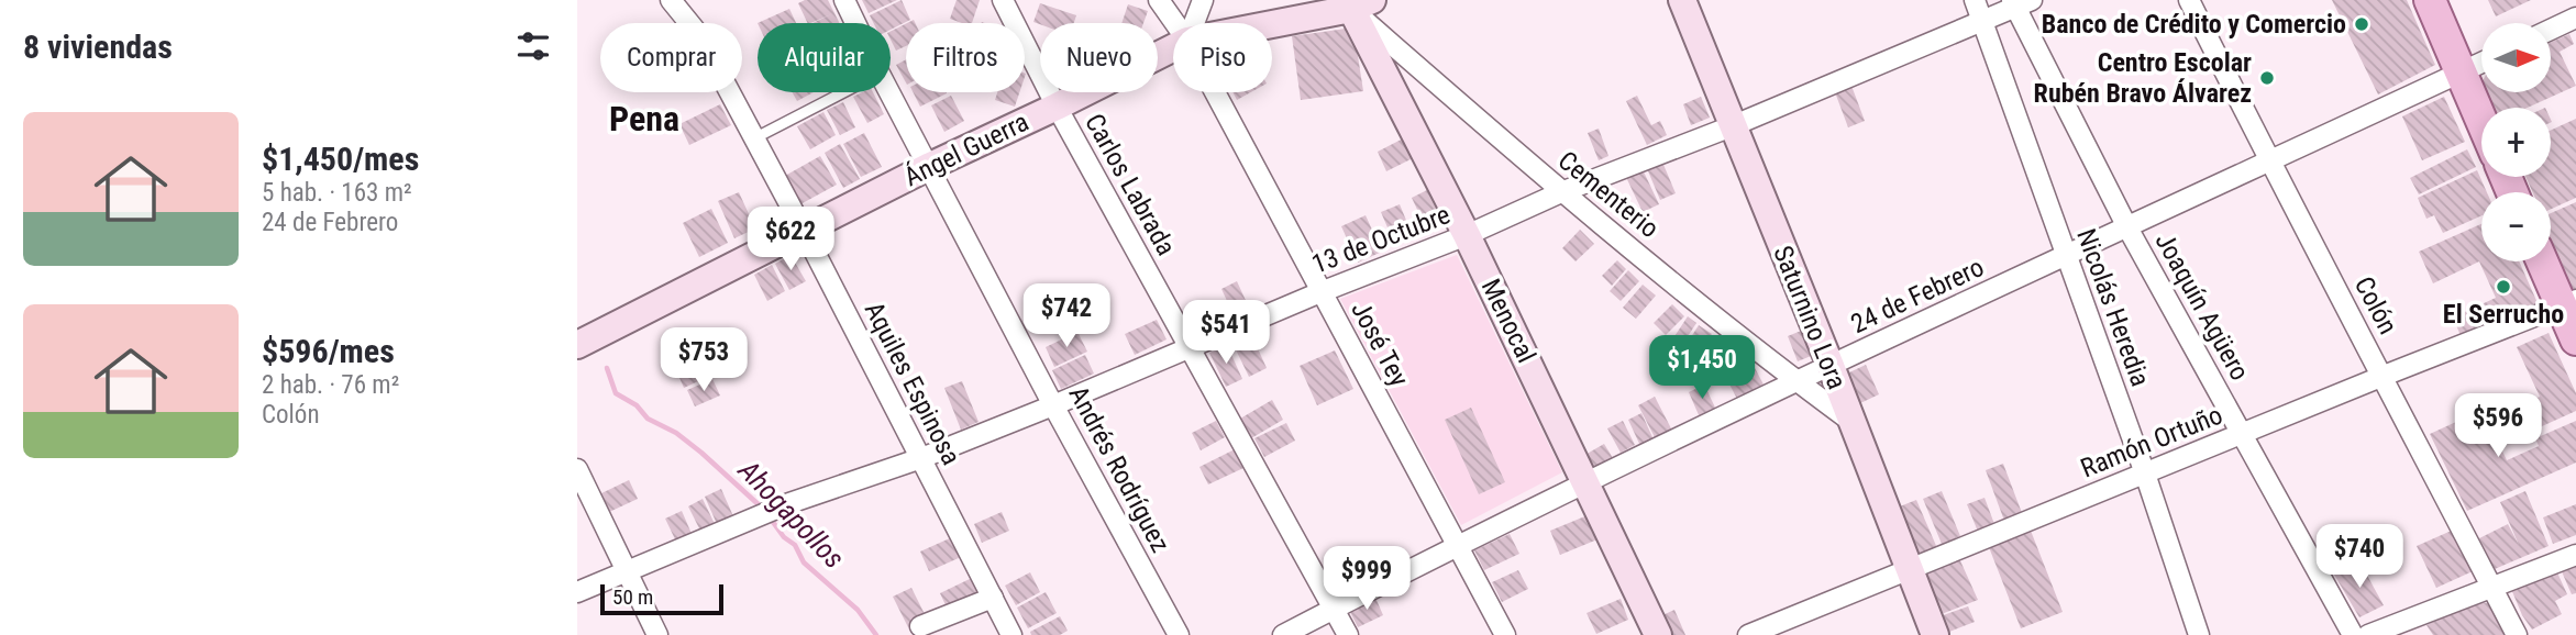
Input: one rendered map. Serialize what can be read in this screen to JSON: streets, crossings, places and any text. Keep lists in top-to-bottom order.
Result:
{
  "streets": {
    "street": [
      "Ángel Guerra",
      "Carlos Labrada",
      "Cementerio",
      "13 de Octubre",
      "24 de Febrero",
      "Colón",
      "Joaquín Agüero",
      "Nicolás Heredia",
      "Saturnino Lora",
      "Menocal",
      "José Tey",
      "Aquiles Espinosa",
      "Ramón Ortuño",
      "Andrés Rodríguez"
    ]
  },
  "crossings": [
    ["Ángel Guerra", "Carlos Labrada"],
    ["Ángel Guerra", "Cementerio"],
    ["Ángel Guerra", "Menocal"],
    ["Ángel Guerra", "Aquiles Espinosa"],
    ["Ángel Guerra", "Andrés Rodríguez"],
    ["Carlos Labrada", "13 de Octubre"],
    ["Carlos Labrada", "24 de Febrero"],
    ["Cementerio", "13 de Octubre"],
    ["Cementerio", "24 de Febrero"],
    ["Cementerio", "Saturnino Lora"],
    ["Cementerio", "Menocal"],
    ["13 de Octubre", "Joaquín Agüero"],
    ["13 de Octubre", "Nicolás Heredia"],
    ["13 de Octubre", "Saturnino Lora"],
    ["13 de Octubre", "Menocal"],
    ["13 de Octubre", "José Tey"],
    ["13 de Octubre", "Aquiles Espinosa"],
    ["13 de Octubre", "Andrés Rodríguez"],
    ["24 de Febrero", "Colón"],
    ["24 de Febrero", "Joaquín Agüero"],
    ["24 de Febrero", "Nicolás Heredia"],
    ["24 de Febrero", "Saturnino Lora"],
    ["24 de Febrero", "Menocal"],
    ["24 de Febrero", "José Tey"],
    ["Colón", "Ramón Ortuño"],
    ["Joaquín Agüero", "Ramón Ortuño"],
    ["Nicolás Heredia", "Ramón Ortuño"],
    ["Saturnino Lora", "Ramón Ortuño"]
  ],
  "districts": ["Pena"],
  "water": ["Ahogapollos"],
  "places": ["Banco de Crédito y Comercio", "Centro Escolar Rubén Bravo Álvarez", "El Serrucho"],
  "scale_bar": "50 m",
  "north": "right",
  "page": {
    "heading": "8 viviendas",
    "map_buttons": ["+", "−"],
    "chip": [
      "Comprar",
      "Alquilar",
      "Filtros",
      "Nuevo",
      "Piso"
    ],
    "list": [
      {
        "name": "$1,450/mes",
        "note": "5 hab. · 163 m² · 24 de Febrero"
      },
      {
        "name": "$596/mes",
        "note": "2 hab. · 76 m² · Colón"
      }
    ],
    "price": [
      "$622",
      "$742",
      "$541",
      "$753",
      "$1,450",
      "$596",
      "$740",
      "$999"
    ],
    "scale": "50 m"
  }
}
